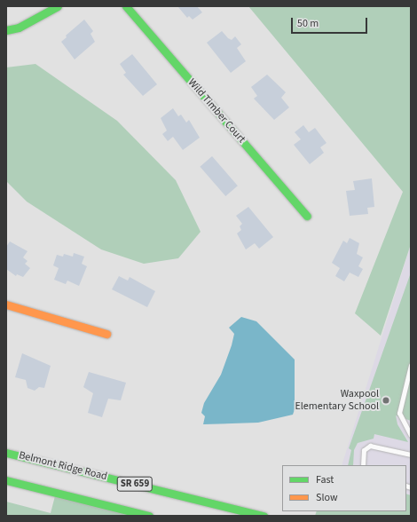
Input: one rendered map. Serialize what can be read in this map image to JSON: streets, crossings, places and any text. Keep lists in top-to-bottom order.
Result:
{
  "streets": {
    "street": ["Wild Timber Court", "Belmont Ridge Road", "SR 659"]
  },
  "places": ["Waxpool Elementary School"],
  "legend": ["Fast", "Slow"],
  "scale_bar": "50 m"
}
